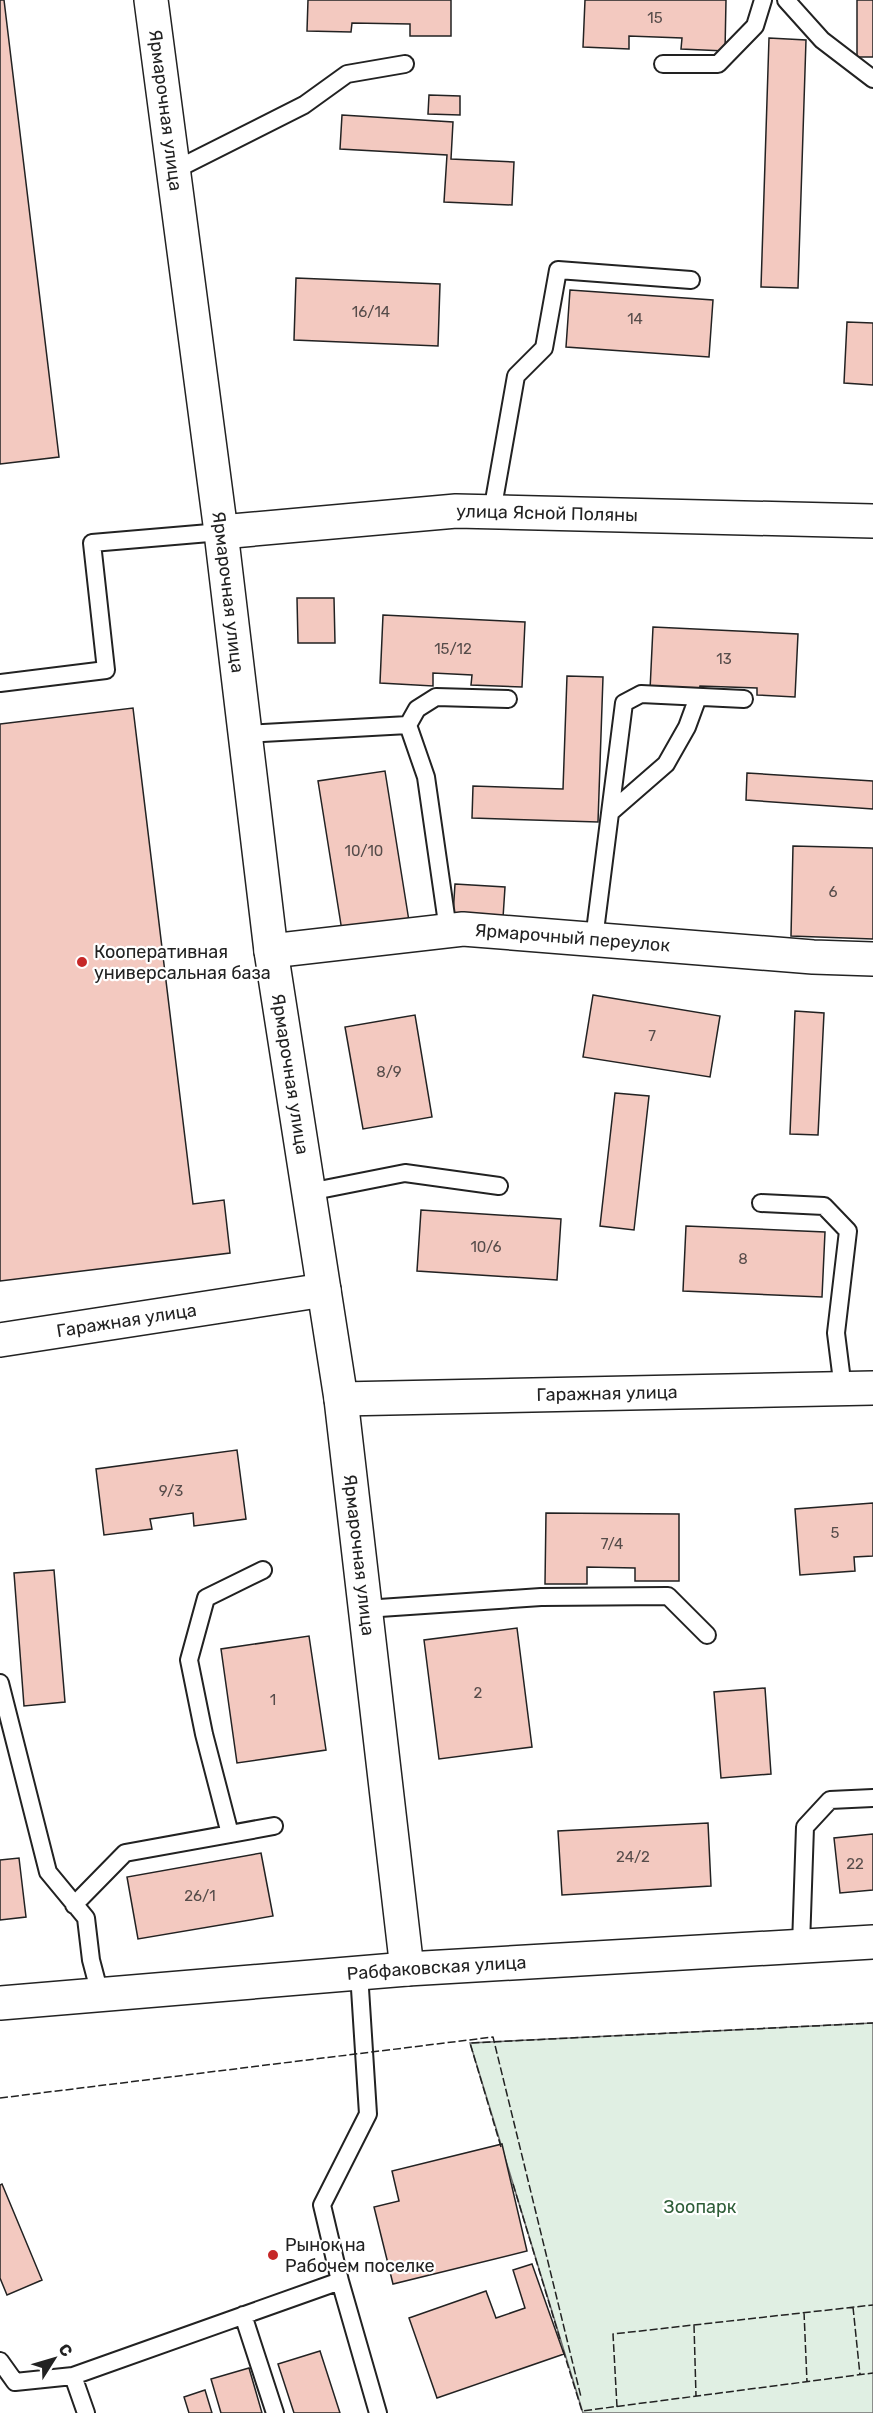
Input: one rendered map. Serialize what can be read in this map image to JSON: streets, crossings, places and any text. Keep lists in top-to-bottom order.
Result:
{
  "streets": {
    "street": [
      "Ярмарочная улица",
      "улица Ясной Поляны",
      "Ярмарочный переулок",
      "Гаражная улица",
      "Рабфаковская улица"
    ]
  },
  "crossings": [
    ["Ярмарочная улица", "улица Ясной Поляны"],
    ["Ярмарочная улица", "Ярмарочный переулок"],
    ["Ярмарочная улица", "Гаражная улица"],
    ["Ярмарочная улица", "Рабфаковская улица"]
  ],
  "parks": ["Зоопарк"],
  "places": ["Кооперативная универсальная база", "Рынок на Рабочем поселке"],
  "house_numbers": [
    "15",
    "16/14",
    "14",
    "15/12",
    "13",
    "10/10",
    "6",
    "7",
    "8/9",
    "10/6",
    "8",
    "9/3",
    "5",
    "7/4",
    "2",
    "1",
    "24/2",
    "22",
    "26/1"
  ],
  "north": "top right"
}
